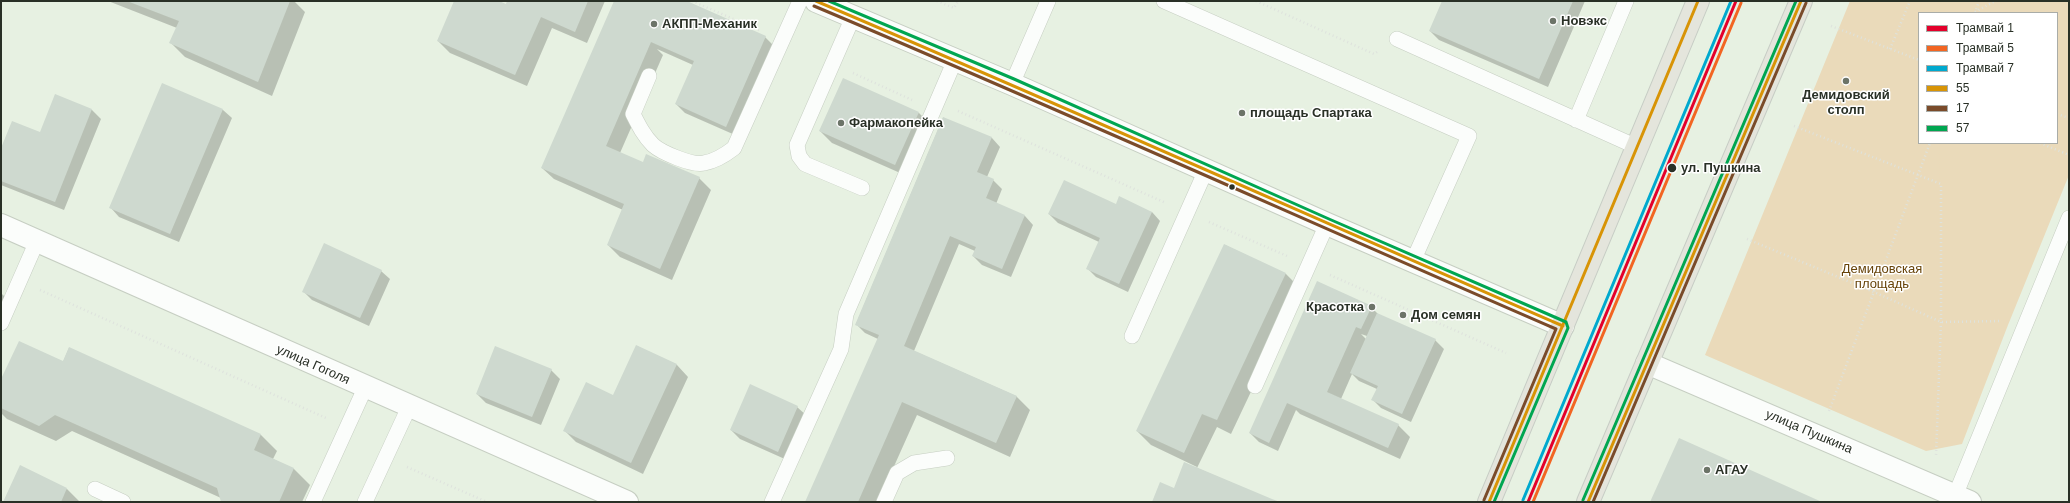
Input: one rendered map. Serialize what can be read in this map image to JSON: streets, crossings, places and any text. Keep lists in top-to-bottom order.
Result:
{
  "streets": {
    "street": ["улица Гоголя", "улица Пушкина"]
  },
  "parks": ["Демидовская площадь"],
  "places": [
    "Новэкс",
    "АКПП-Механик",
    "Демидовский столп",
    "площадь Спартака",
    "Фармакопейка",
    "ул. Пушкина",
    "Красотка",
    "Дом семян",
    "АГАУ"
  ],
  "lines": [
    "tram line 1",
    "tram line 7",
    "transit line 55",
    "transit line 57",
    "tram line 5",
    "transit line 17"
  ],
  "legend": [
    "Трамвай 1",
    "Трамвай 5",
    "Трамвай 7",
    "55",
    "17",
    "57"
  ]
}
